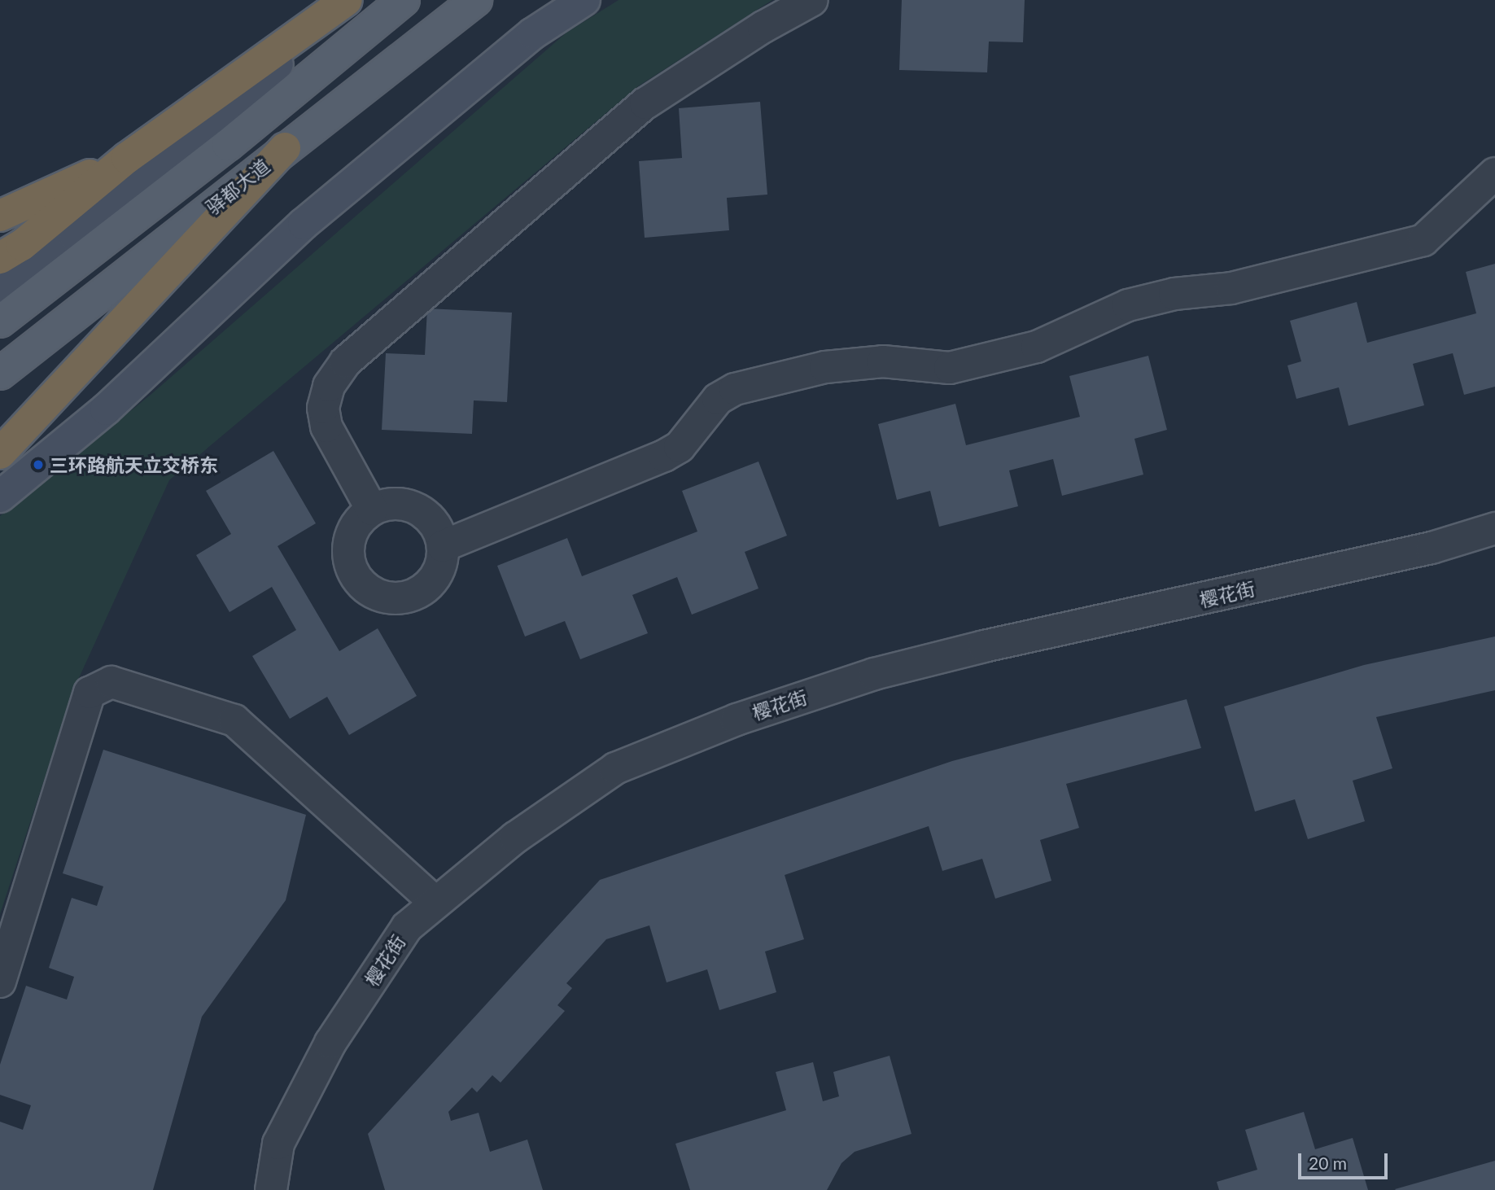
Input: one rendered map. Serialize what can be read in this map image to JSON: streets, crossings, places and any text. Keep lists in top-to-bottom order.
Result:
{
  "streets": {
    "main road": ["驿都大道"],
    "street": ["樱花街"]
  },
  "places": ["三环路航天立交桥东"],
  "scale_bar": "20 m"
}
